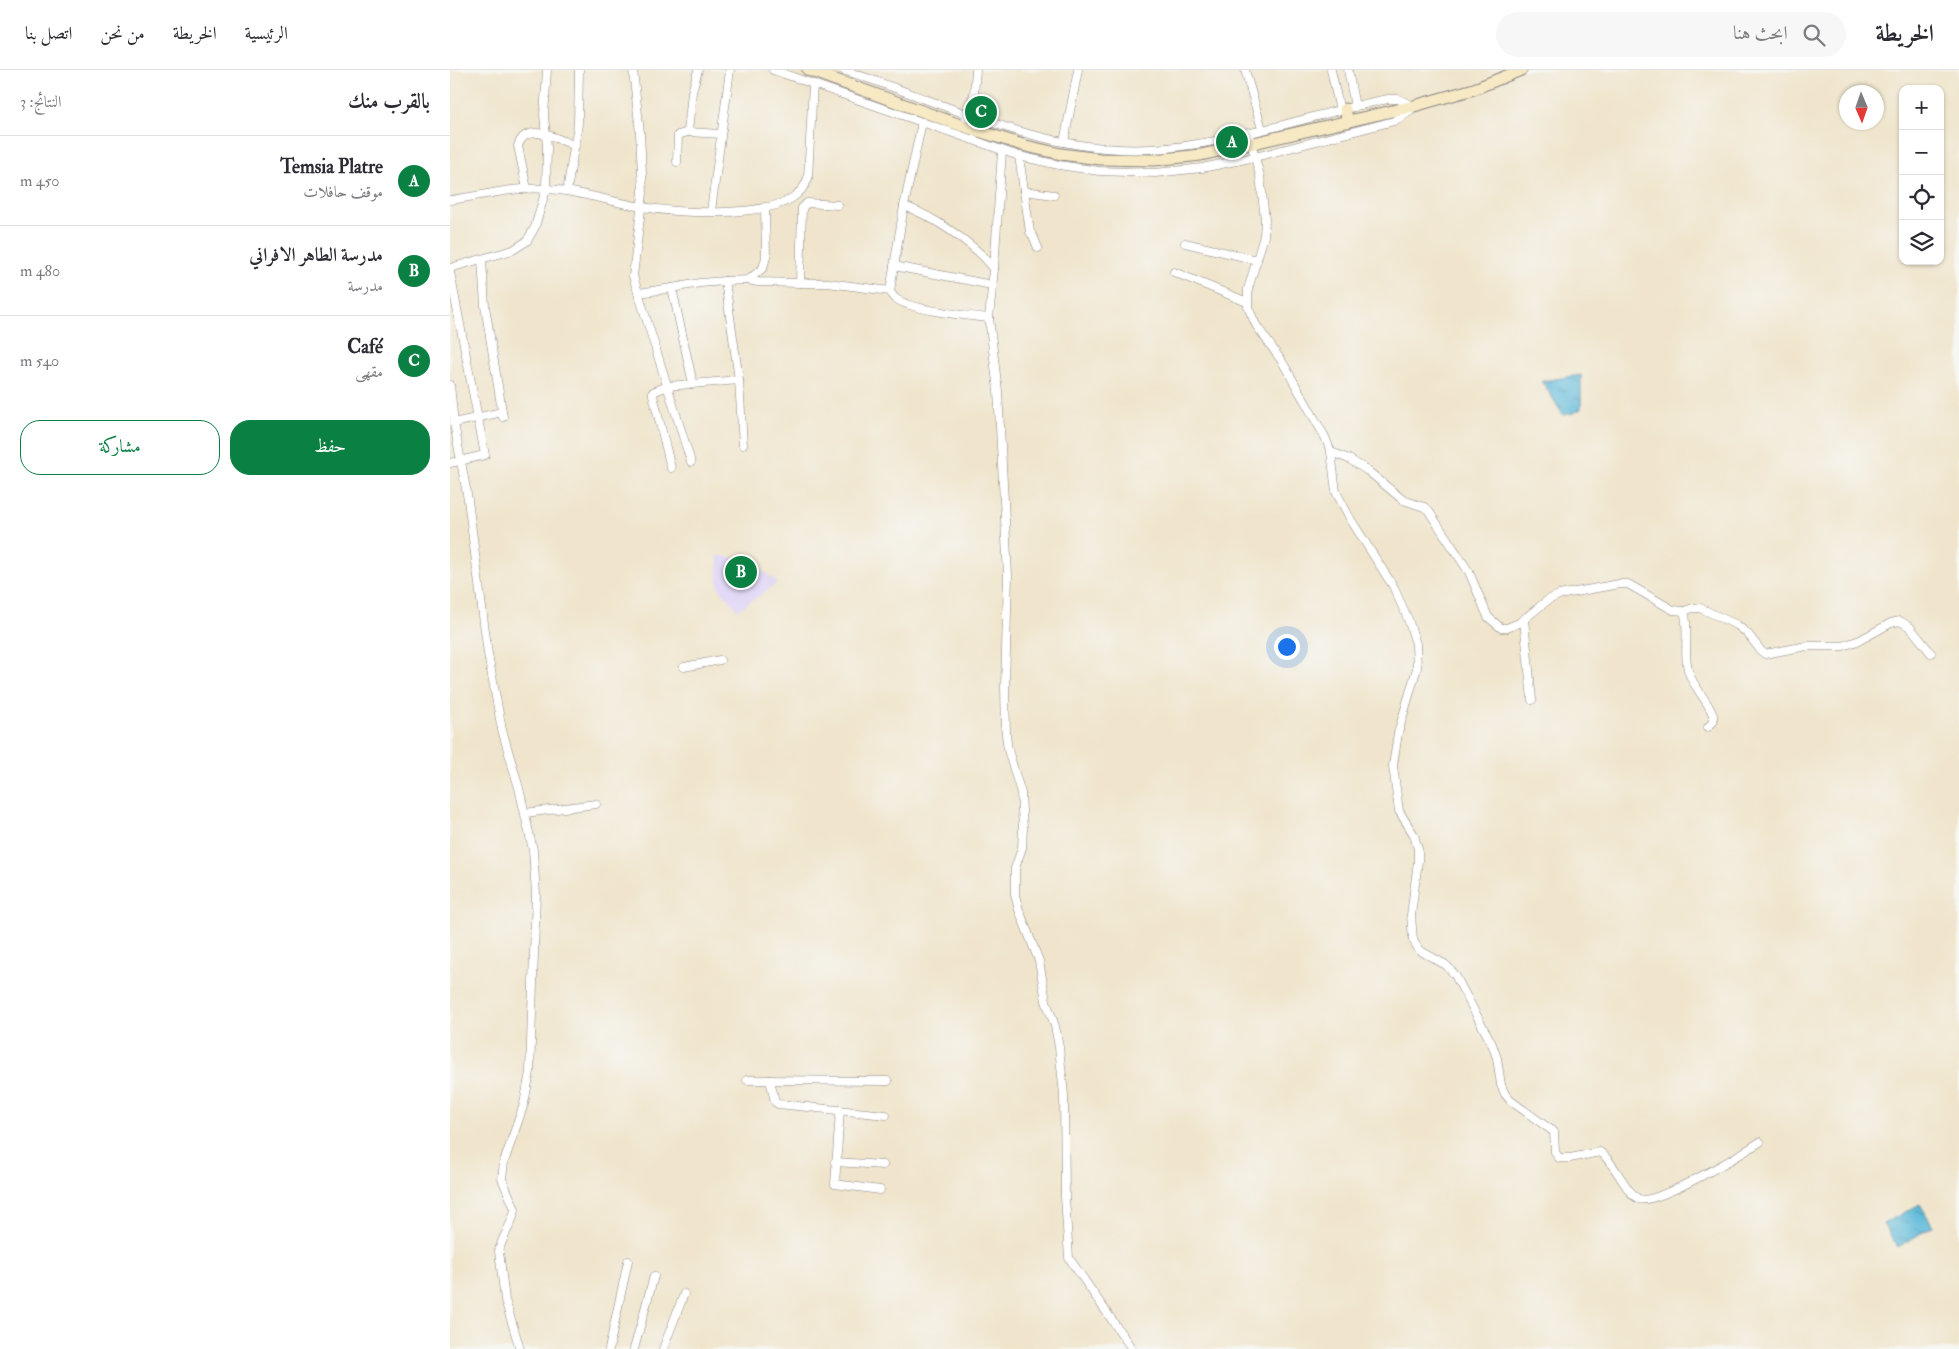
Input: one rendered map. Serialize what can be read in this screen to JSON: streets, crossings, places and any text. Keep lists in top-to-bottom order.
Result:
{
  "north": "bottom",
  "page": {
    "header": "الخريطة",
    "search": "ابحث هنا",
    "nav": [
      "الرئيسية",
      "الخريطة",
      "من نحن",
      "اتصل بنا"
    ],
    "heading": ["بالقرب منك", "النتائج: 3"],
    "map_buttons": ["+", "−"],
    "pins": ["C", "A", "B"],
    "list": [
      {
        "mark": "A",
        "name": "Temsia Platre",
        "note": "موقف حافلات",
        "value": "450 m"
      },
      {
        "mark": "B",
        "name": "مدرسة الطاهر الافراني",
        "note": "مدرسة",
        "value": "480 m"
      },
      {
        "mark": "C",
        "name": "Café",
        "note": "مقهى",
        "value": "540 m"
      }
    ],
    "buttons": ["حفظ", "مشاركة"]
  }
}
